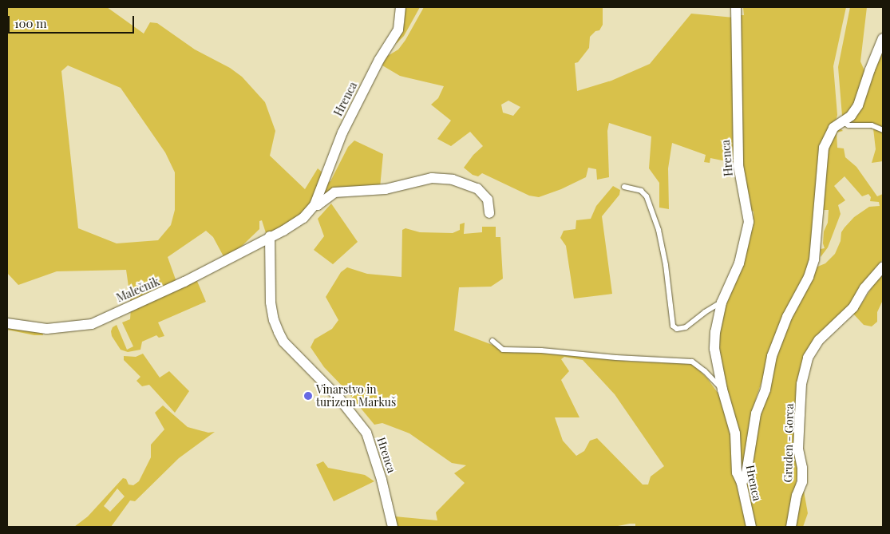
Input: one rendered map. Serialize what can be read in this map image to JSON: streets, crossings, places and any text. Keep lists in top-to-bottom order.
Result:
{
  "streets": {
    "street": ["Hrenca", "Malečnik", "Gruden - Gorca"]
  },
  "crossings": [
    ["Hrenca", "Malečnik"]
  ],
  "places": ["Vinarstvo in turizem Markuš"],
  "scale_bar": "100 m"
}
